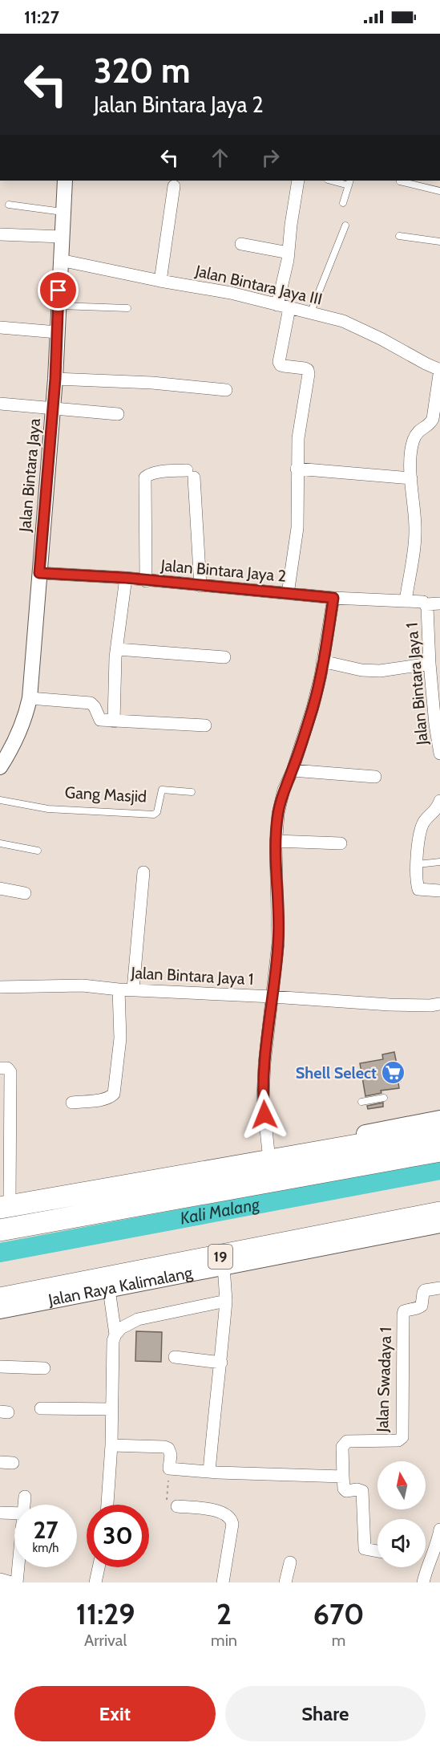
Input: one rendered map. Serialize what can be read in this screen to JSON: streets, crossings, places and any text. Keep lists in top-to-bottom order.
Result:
{
  "streets": {
    "highway": ["19"],
    "main road": ["Jalan Raya Kalimalang"],
    "street": [
      "Jalan Bintara Jaya III",
      "Jalan Bintara Jaya",
      "Jalan Bintara Jaya 2",
      "Jalan Bintara Jaya 1",
      "Jalan Swadaya 1"
    ],
    "lane": ["Gang Masjid"]
  },
  "crossings": [
    ["Jalan Bintara Jaya III", "Jalan Bintara Jaya"],
    ["Jalan Bintara Jaya", "Jalan Bintara Jaya 2"],
    ["Jalan Bintara Jaya 2", "Jalan Bintara Jaya 1"]
  ],
  "water": ["Kali Malang"],
  "places": {
    "supermarket": ["Shell Select"]
  },
  "north": "top",
  "page": {
    "status": "11:27",
    "turn": ["320 m", "Jalan Bintara Jaya 2"],
    "speed": "27 km/h",
    "limit": "30",
    "eta": [
      "11:29",
      "Arrival",
      "2",
      "min",
      "670",
      "m"
    ],
    "buttons": ["Exit", "Share"]
  }
}
